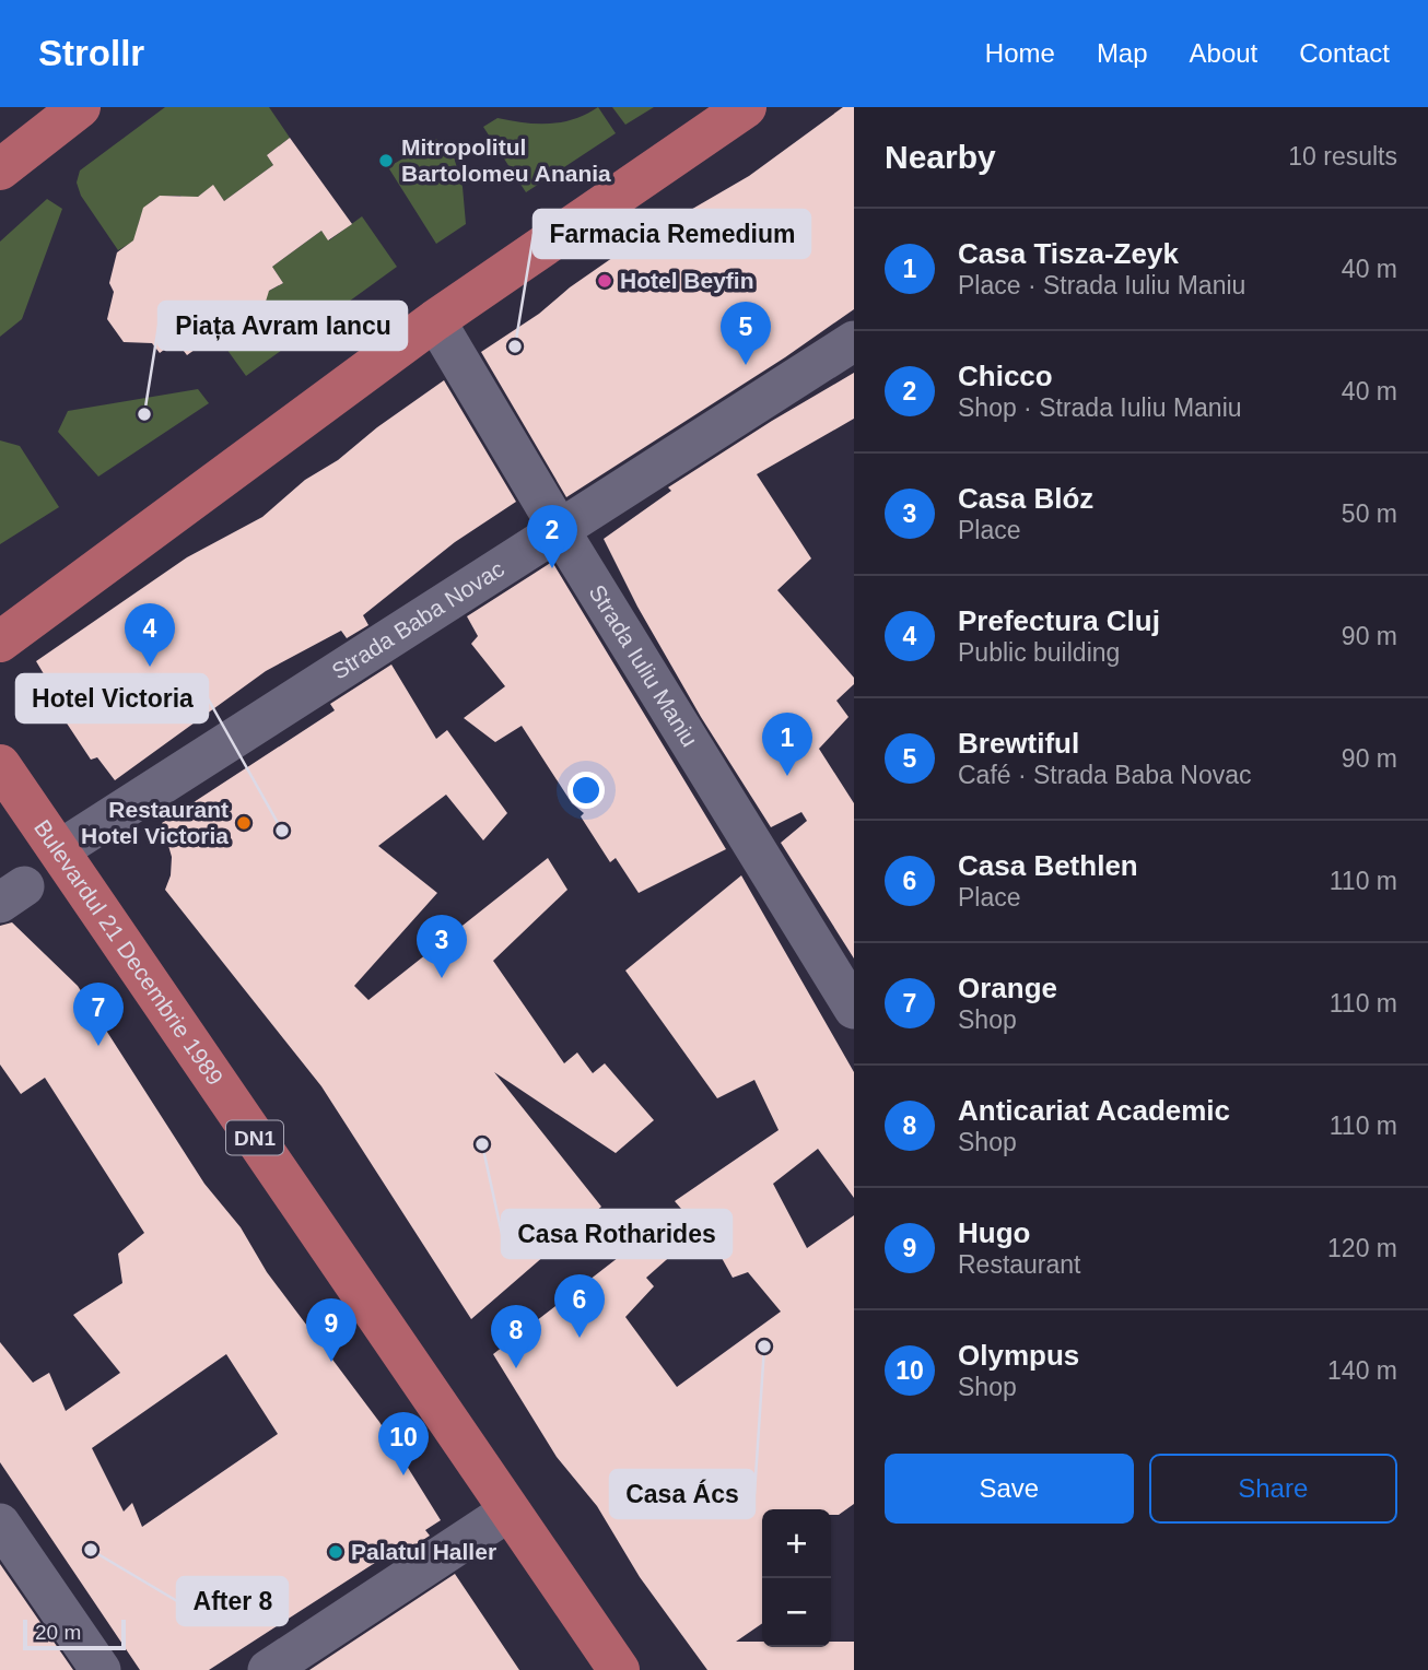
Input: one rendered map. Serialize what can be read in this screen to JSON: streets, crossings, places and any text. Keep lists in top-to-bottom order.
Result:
{
  "streets": {
    "main road": ["Bulevardul 21 Decembrie 1989", "DN1"],
    "street": ["Strada Baba Novac", "Strada Iuliu Maniu"]
  },
  "crossings": [
    ["Strada Baba Novac", "Strada Iuliu Maniu"],
    ["Strada Baba Novac", "Bulevardul 21 Decembrie 1989"]
  ],
  "places": [
    "Mitropolitul Bartolomeu Anania",
    "Hotel Beyfin",
    "Farmacia Remedium",
    "Piața Avram Iancu",
    "Restaurant Hotel Victoria",
    "Hotel Victoria",
    "Casa Rotharides",
    "Casa Ács",
    "After 8",
    "Palatul Haller"
  ],
  "scale_bar": "20 m",
  "page": {
    "header": "Strollr",
    "nav": [
      "Home",
      "Map",
      "About",
      "Contact"
    ],
    "heading": ["Nearby", "10 results"],
    "list": [
      {
        "mark": "1",
        "name": "Casa Tisza-Zeyk",
        "note": "Place · Strada Iuliu Maniu",
        "value": "40 m"
      },
      {
        "mark": "2",
        "name": "Chicco",
        "note": "Shop · Strada Iuliu Maniu",
        "value": "40 m"
      },
      {
        "mark": "3",
        "name": "Casa Blóz",
        "note": "Place",
        "value": "50 m"
      },
      {
        "mark": "4",
        "name": "Prefectura Cluj",
        "note": "Public building",
        "value": "90 m"
      },
      {
        "mark": "5",
        "name": "Brewtiful",
        "note": "Café · Strada Baba Novac",
        "value": "90 m"
      },
      {
        "mark": "6",
        "name": "Casa Bethlen",
        "note": "Place",
        "value": "110 m"
      },
      {
        "mark": "7",
        "name": "Orange",
        "note": "Shop",
        "value": "110 m"
      },
      {
        "mark": "8",
        "name": "Anticariat Academic",
        "note": "Shop",
        "value": "110 m"
      },
      {
        "mark": "9",
        "name": "Hugo",
        "note": "Restaurant",
        "value": "120 m"
      },
      {
        "mark": "10",
        "name": "Olympus",
        "note": "Shop",
        "value": "140 m"
      }
    ],
    "pins": [
      "5",
      "2",
      "4",
      "1",
      "3",
      "7",
      "6",
      "9",
      "8",
      "10"
    ],
    "buttons": ["Save", "Share"],
    "map_buttons": ["+", "−"],
    "scale": "20 m"
  }
}
